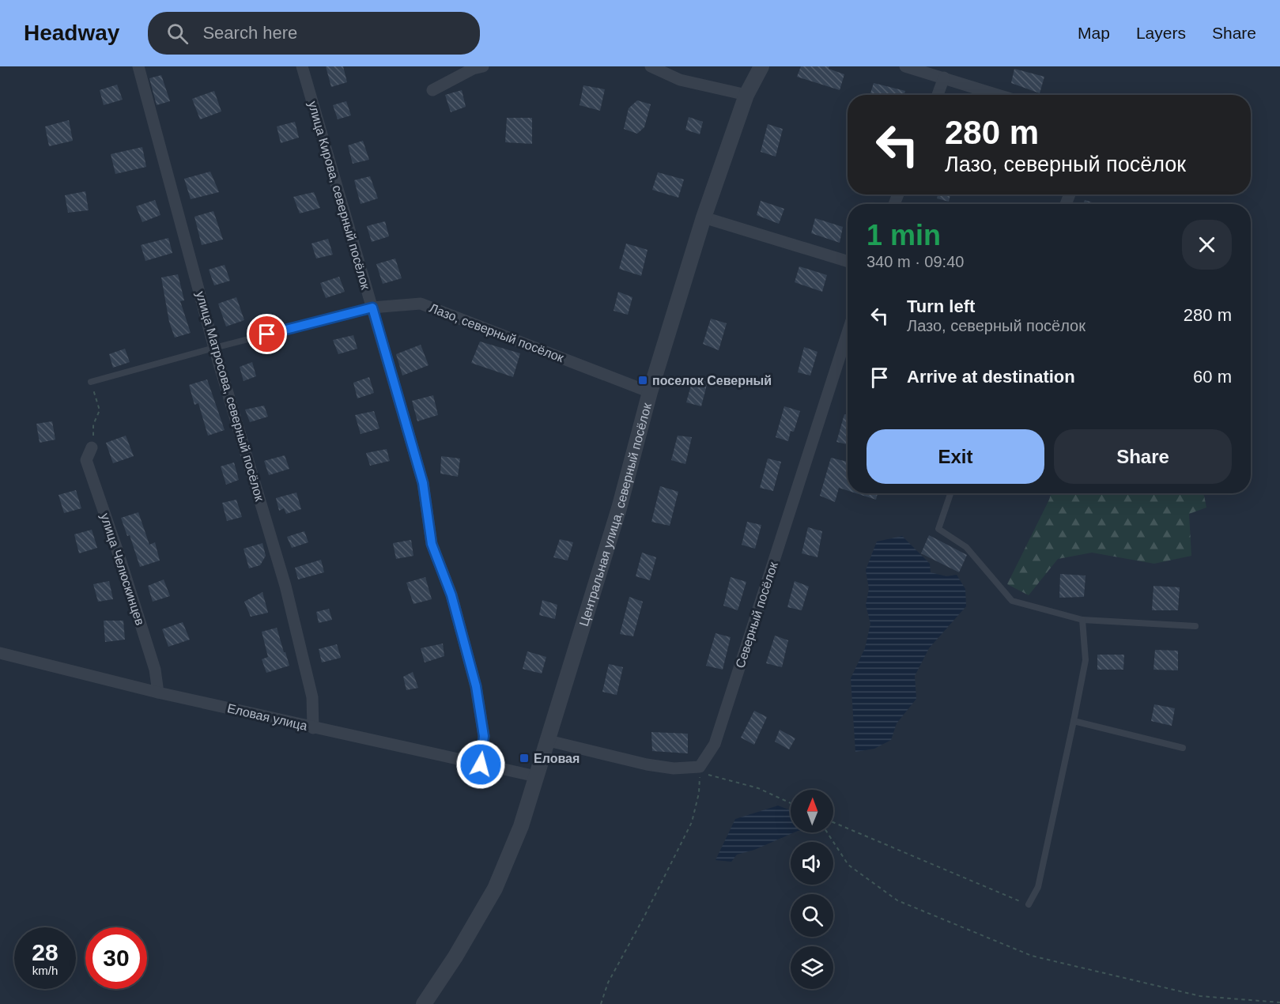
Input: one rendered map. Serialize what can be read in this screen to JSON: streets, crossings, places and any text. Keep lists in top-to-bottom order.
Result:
{
  "streets": {
    "street": [
      "улица Кирова, северный посёлок",
      "Лазо, северный посёлок",
      "улица Матросова, северный посёлок",
      "Центральная улица, северный посёлок",
      "улица Челюскинцев",
      "Северный посёлок",
      "Еловая улица"
    ]
  },
  "crossings": [
    ["улица Кирова, северный посёлок", "Лазо, северный посёлок"],
    ["улица Кирова, северный посёлок", "Еловая улица"],
    ["Лазо, северный посёлок", "улица Матросова, северный посёлок"],
    ["Лазо, северный посёлок", "Центральная улица, северный посёлок"],
    ["улица Матросова, северный посёлок", "Еловая улица"],
    ["Центральная улица, северный посёлок", "Еловая улица"],
    ["улица Челюскинцев", "Еловая улица"]
  ],
  "places": {
    "transit": ["поселок Северный", "Еловая"]
  },
  "north": "top",
  "page": {
    "header": "Headway",
    "search": "Search here",
    "nav": ["Map", "Layers", "Share"],
    "turn": ["280 m", "Лазо, северный посёлок"],
    "heading": ["1 min", "340 m · 09:40"],
    "list": [
      {
        "name": "Turn left",
        "note": "Лазо, северный посёлок",
        "value": "280 m"
      },
      {
        "name": "Arrive at destination",
        "value": "60 m"
      }
    ],
    "buttons": ["Exit", "Share"],
    "speed": "28 km/h",
    "limit": "30"
  }
}
